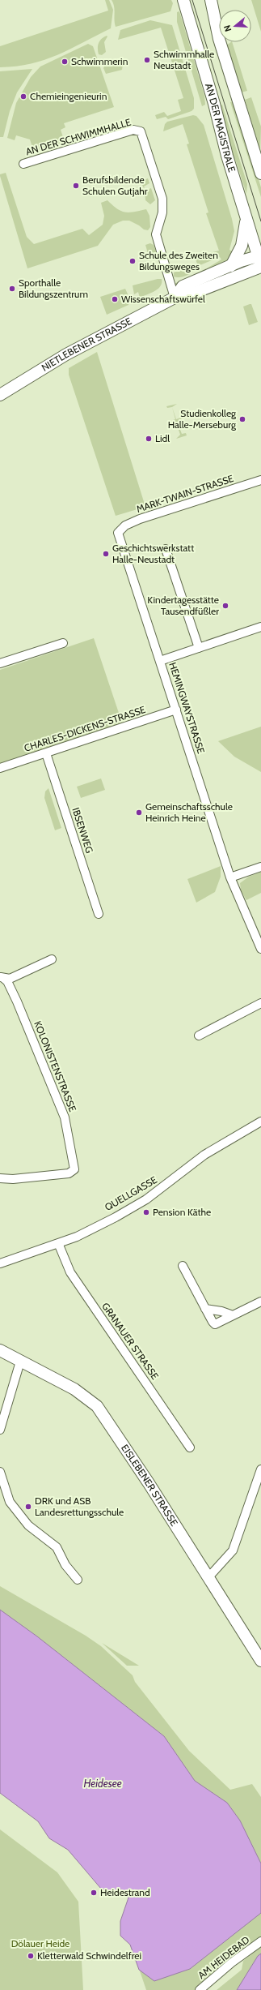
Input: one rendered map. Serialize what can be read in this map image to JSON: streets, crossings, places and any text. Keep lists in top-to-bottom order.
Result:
{
  "streets": {
    "main road": ["AN DER MAGISTRALE", "NIETLEBENER STRASSE", "EISLEBENER STRASSE"],
    "street": [
      "AN DER SCHWIMMHALLE",
      "MARK-TWAIN-STRASSE",
      "HEMINGWAYSTRASSE",
      "CHARLES-DICKENS-STRASSE",
      "IBSENWEG",
      "KOLONISTENSTRASSE",
      "QUELLGASSE",
      "GRANAUER STRASSE",
      "AM HEIDEBAD"
    ]
  },
  "crossings": [
    ["AN DER MAGISTRALE", "NIETLEBENER STRASSE"],
    ["AN DER SCHWIMMHALLE", "NIETLEBENER STRASSE"],
    ["MARK-TWAIN-STRASSE", "HEMINGWAYSTRASSE"],
    ["HEMINGWAYSTRASSE", "CHARLES-DICKENS-STRASSE"],
    ["CHARLES-DICKENS-STRASSE", "IBSENWEG"],
    ["QUELLGASSE", "GRANAUER STRASSE"]
  ],
  "water": ["Heidesee"],
  "parks": ["Dölauer Heide"],
  "places": [
    "Schwimmhalle Neustadt",
    "Schwimmerin",
    "Chemieingenieurin",
    "Berufsbildende Schulen Gutjahr",
    "Schule des Zweiten Bildungsweges",
    "Sporthalle Bildungszentrum",
    "Wissenschaftswürfel",
    "Studienkolleg Halle-Merseburg",
    "Lidl",
    "Geschichtswerkstatt Halle-Neustadt",
    "Kindertagesstätte Tausendfüßler",
    "Gemeinschaftsschule Heinrich Heine",
    "Pension Käthe",
    "DRK und ASB Landesrettungsschule",
    "Heidestrand",
    "Kletterwald Schwindelfrei"
  ],
  "north": "left"
}
